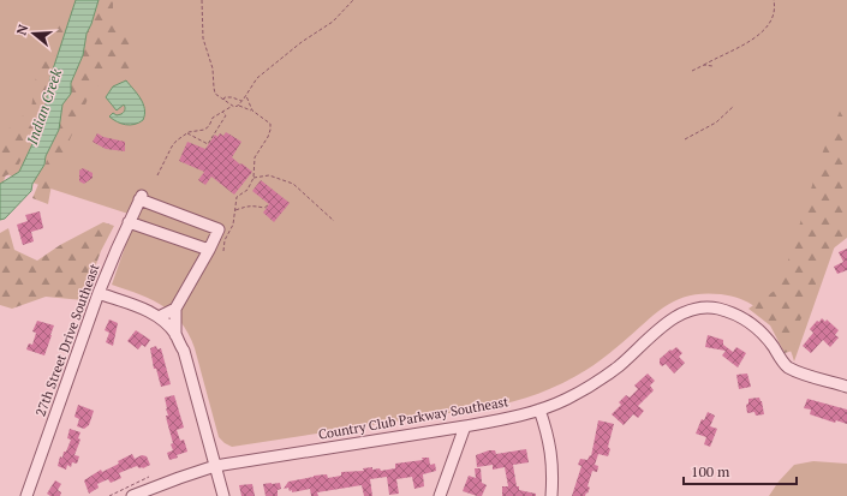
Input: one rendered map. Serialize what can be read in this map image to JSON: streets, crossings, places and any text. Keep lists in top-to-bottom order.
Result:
{
  "streets": {
    "street": ["27th Street Drive Southeast", "Country Club Parkway Southeast"]
  },
  "water": ["Indian Creek"],
  "scale_bar": "100 m",
  "north": "left"
}
